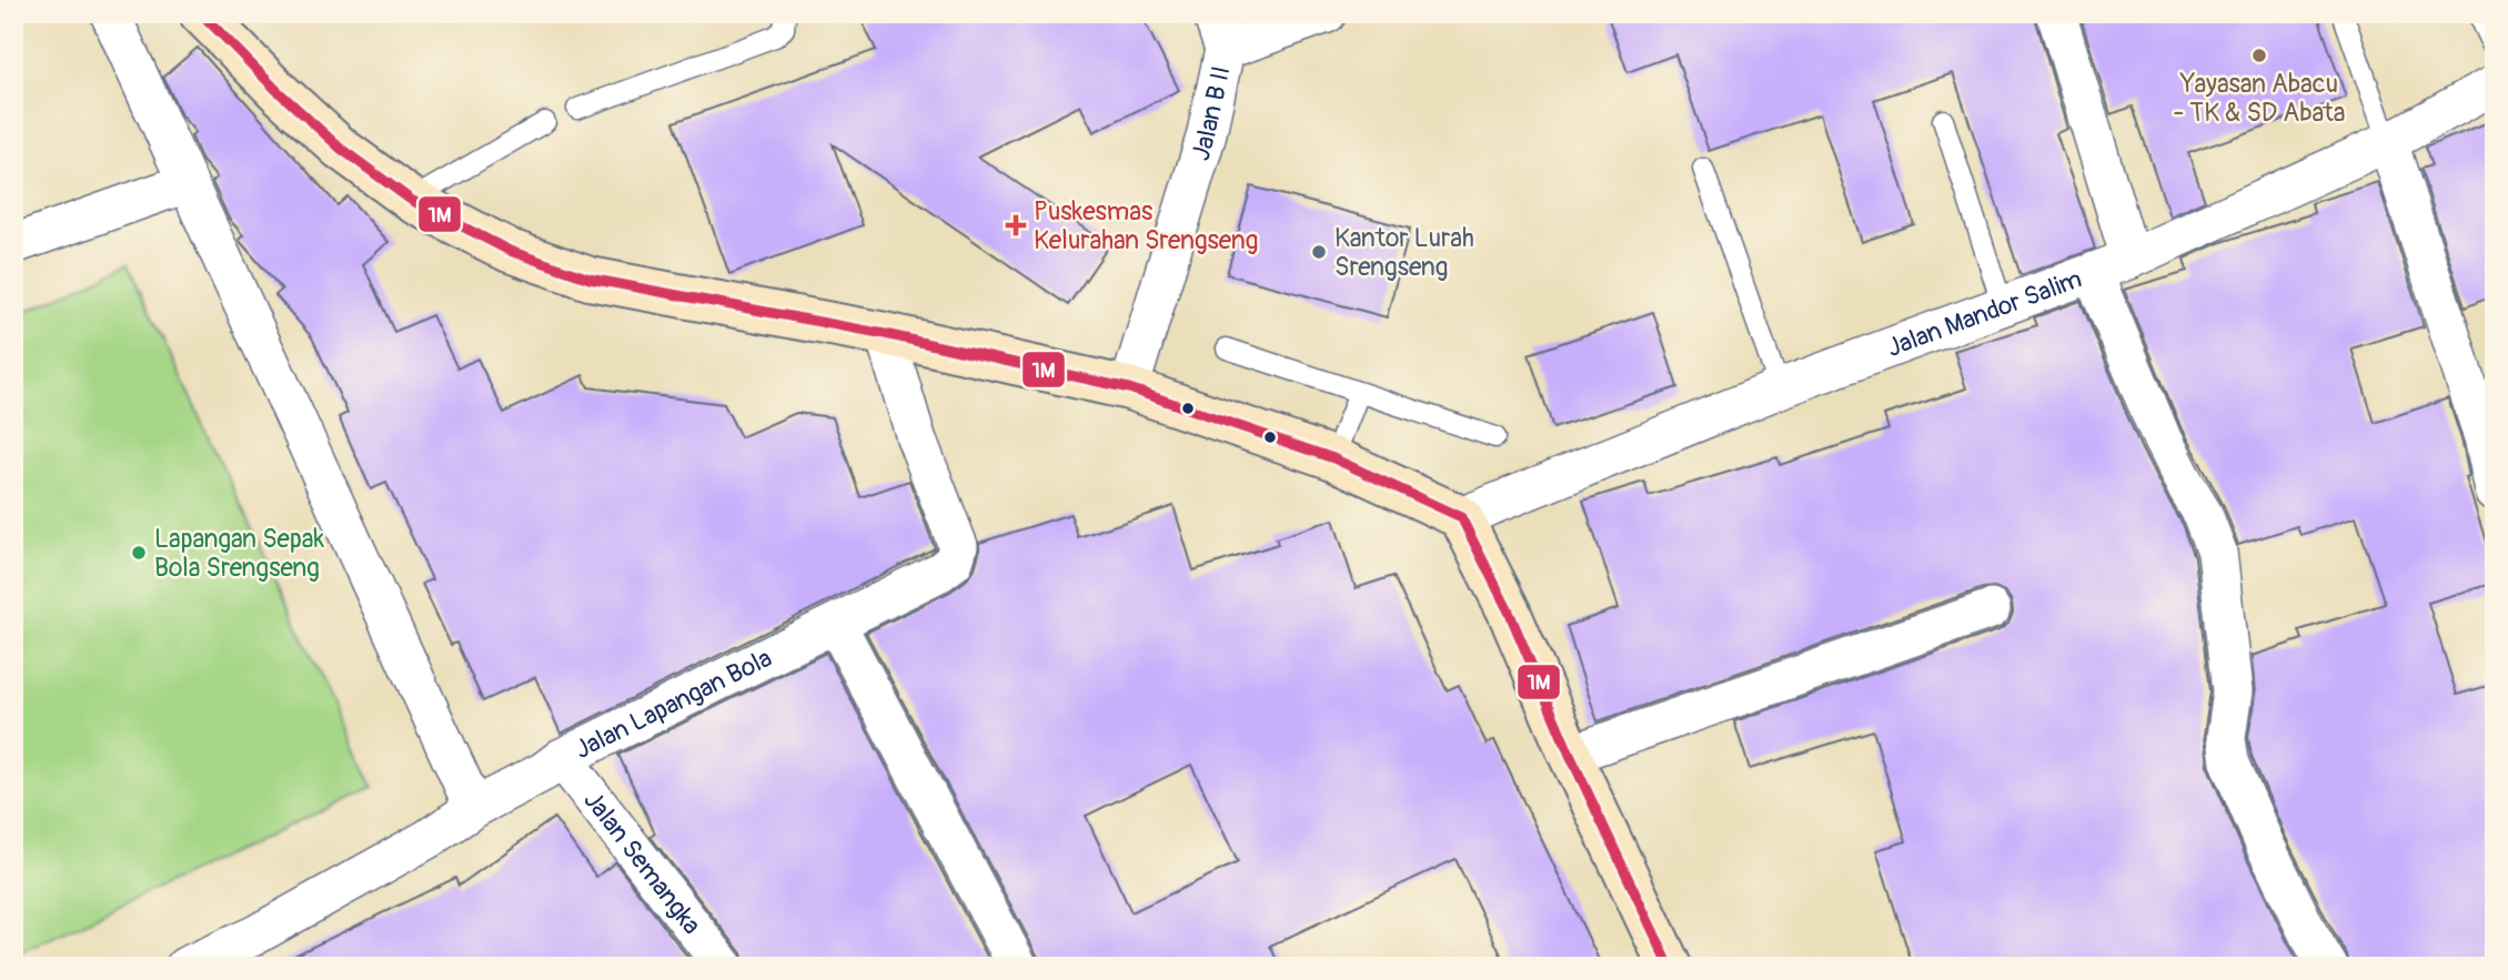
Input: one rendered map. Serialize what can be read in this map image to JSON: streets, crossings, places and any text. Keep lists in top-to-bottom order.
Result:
{
  "streets": {
    "street": [
      "Jalan B II",
      "Jalan Mandor Salim",
      "Jalan Lapangan Bola",
      "Jalan Semangka"
    ]
  },
  "crossings": [
    ["Jalan Lapangan Bola", "Jalan Semangka"]
  ],
  "places": {
    "other": ["Yayasan Abacu - TK & SD Abata", "Kantor Lurah Srengseng", "Lapangan Sepak Bola Srengseng"],
    "health": ["Puskesmas Kelurahan Srengseng"]
  },
  "lines": ["transit line 1M"]
}
